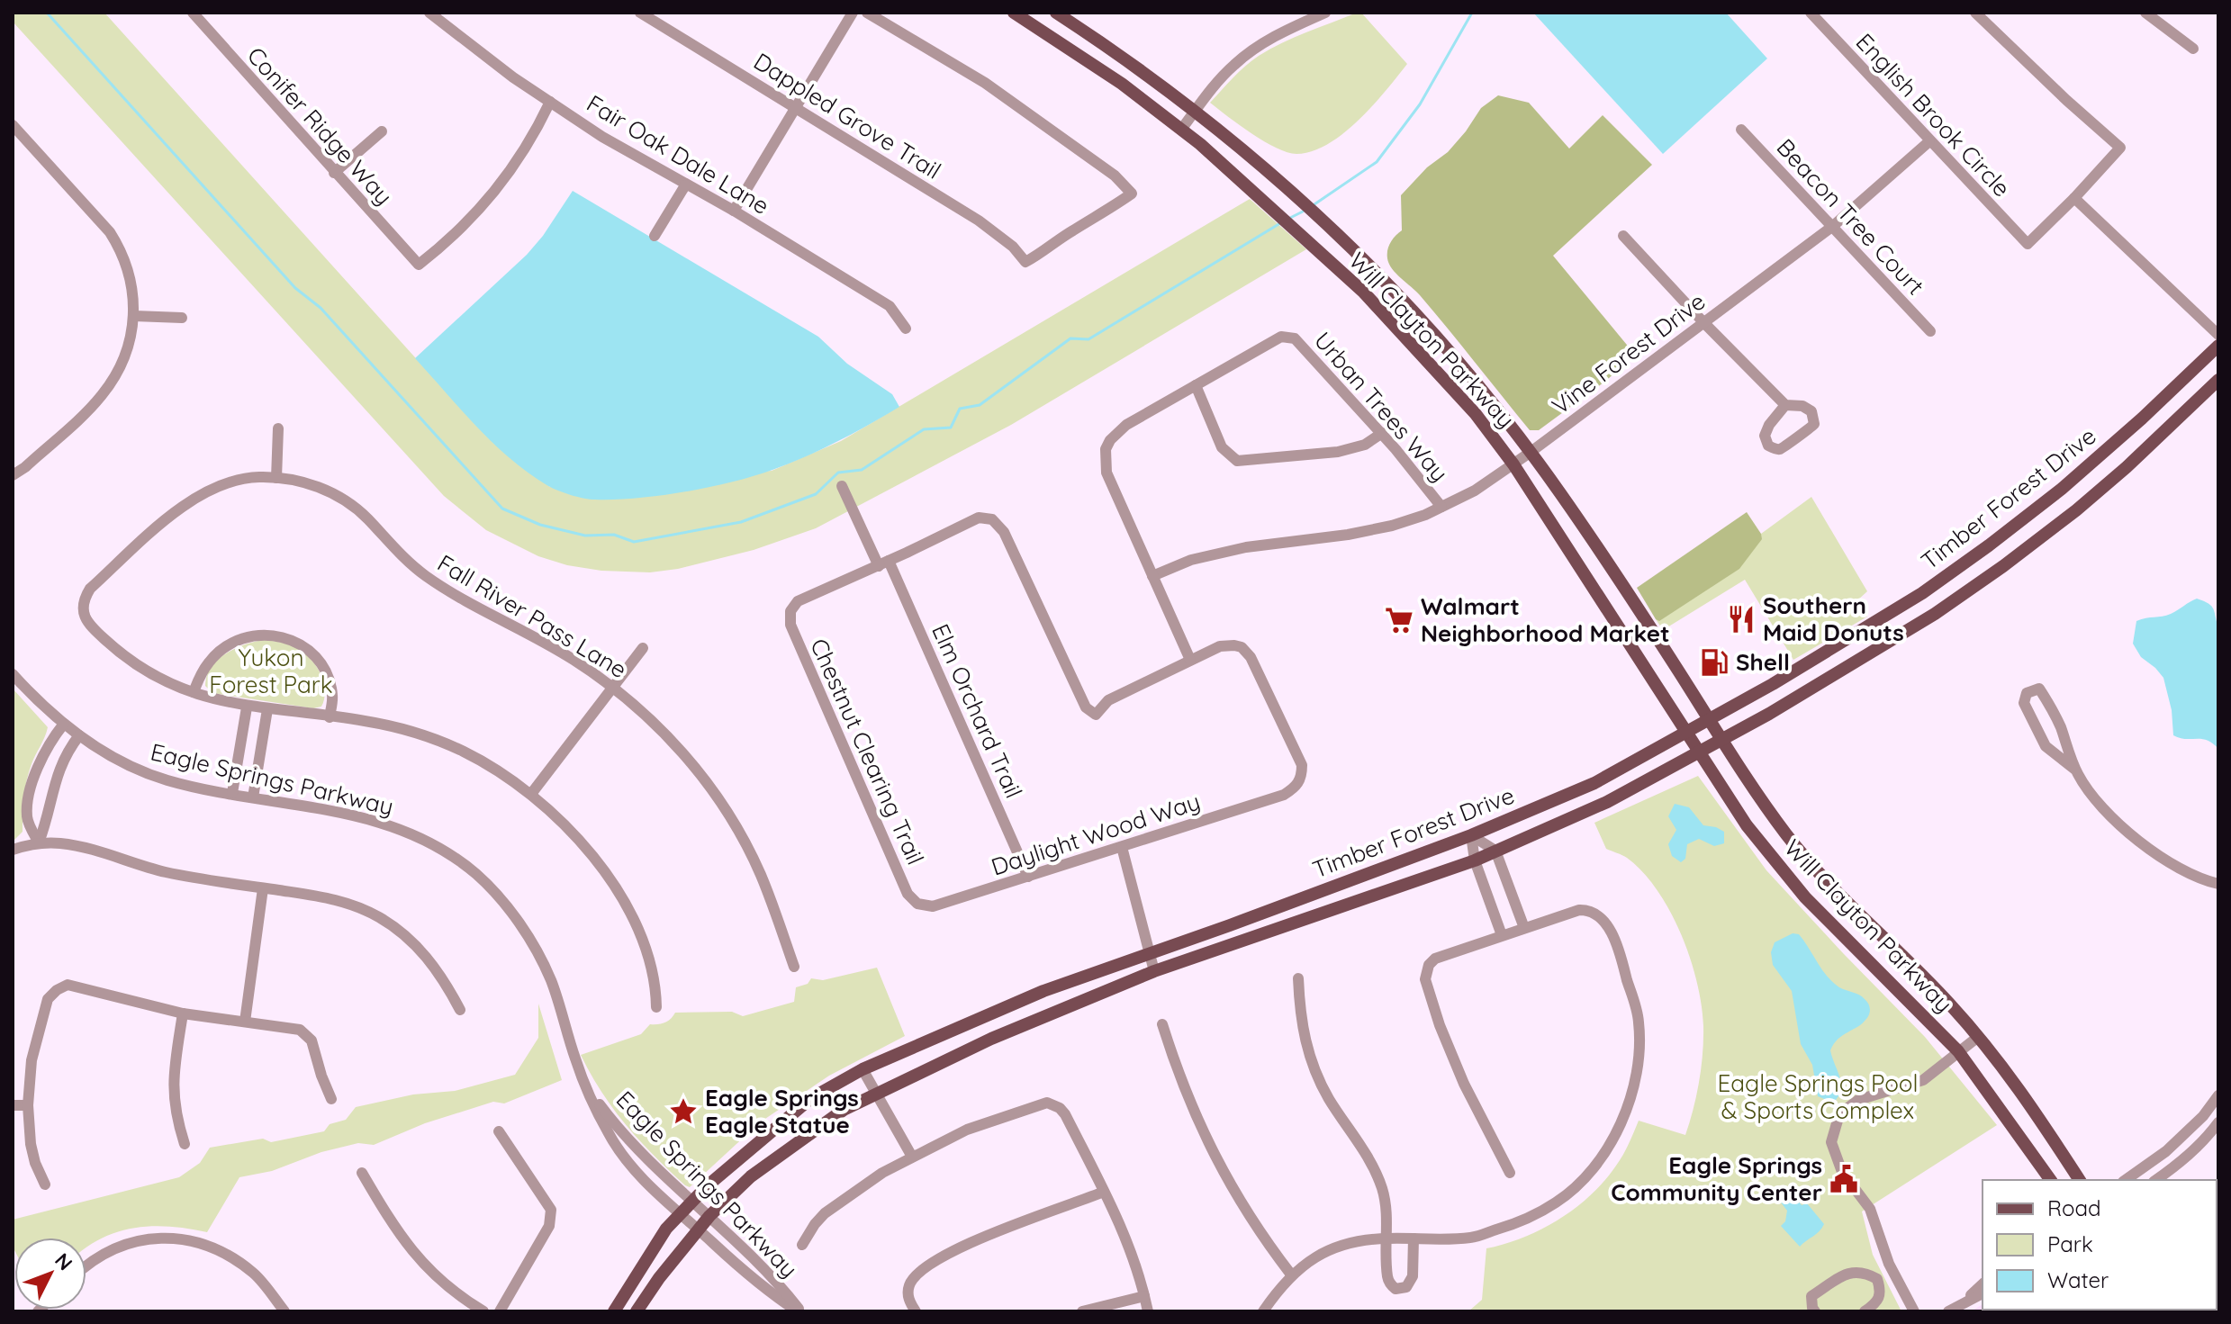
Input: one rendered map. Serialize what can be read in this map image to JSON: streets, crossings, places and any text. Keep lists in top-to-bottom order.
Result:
{
  "streets": {
    "main road": ["Will Clayton Parkway", "Timber Forest Drive"],
    "street": [
      "English Brook Circle",
      "Dappled Grove Trail",
      "Conifer Ridge Way",
      "Fair Oak Dale Lane",
      "Beacon Tree Court",
      "Vine Forest Drive",
      "Urban Trees Way",
      "Fall River Pass Lane",
      "Elm Orchard Trail",
      "Chestnut Clearing Trail",
      "Eagle Springs Parkway",
      "Daylight Wood Way"
    ]
  },
  "crossings": [
    ["English Brook Circle", "Vine Forest Drive"],
    ["Conifer Ridge Way", "Fair Oak Dale Lane"],
    ["Beacon Tree Court", "Vine Forest Drive"],
    ["Will Clayton Parkway", "Vine Forest Drive"],
    ["Will Clayton Parkway", "Timber Forest Drive"],
    ["Vine Forest Drive", "Urban Trees Way"],
    ["Timber Forest Drive", "Eagle Springs Parkway"],
    ["Elm Orchard Trail", "Chestnut Clearing Trail"],
    ["Elm Orchard Trail", "Daylight Wood Way"],
    ["Chestnut Clearing Trail", "Daylight Wood Way"]
  ],
  "parks": ["Yukon Forest Park", "Eagle Springs Pool & Sports Complex"],
  "places": {
    "restaurant": ["Southern Maid Donuts"],
    "supermarket": ["Walmart Neighborhood Market"],
    "fuel station": ["Shell"],
    "place": ["Eagle Springs Eagle Statue"],
    "public building": ["Eagle Springs Community Center"]
  },
  "legend": ["Road", "Park", "Water"],
  "north": "top right"
}
